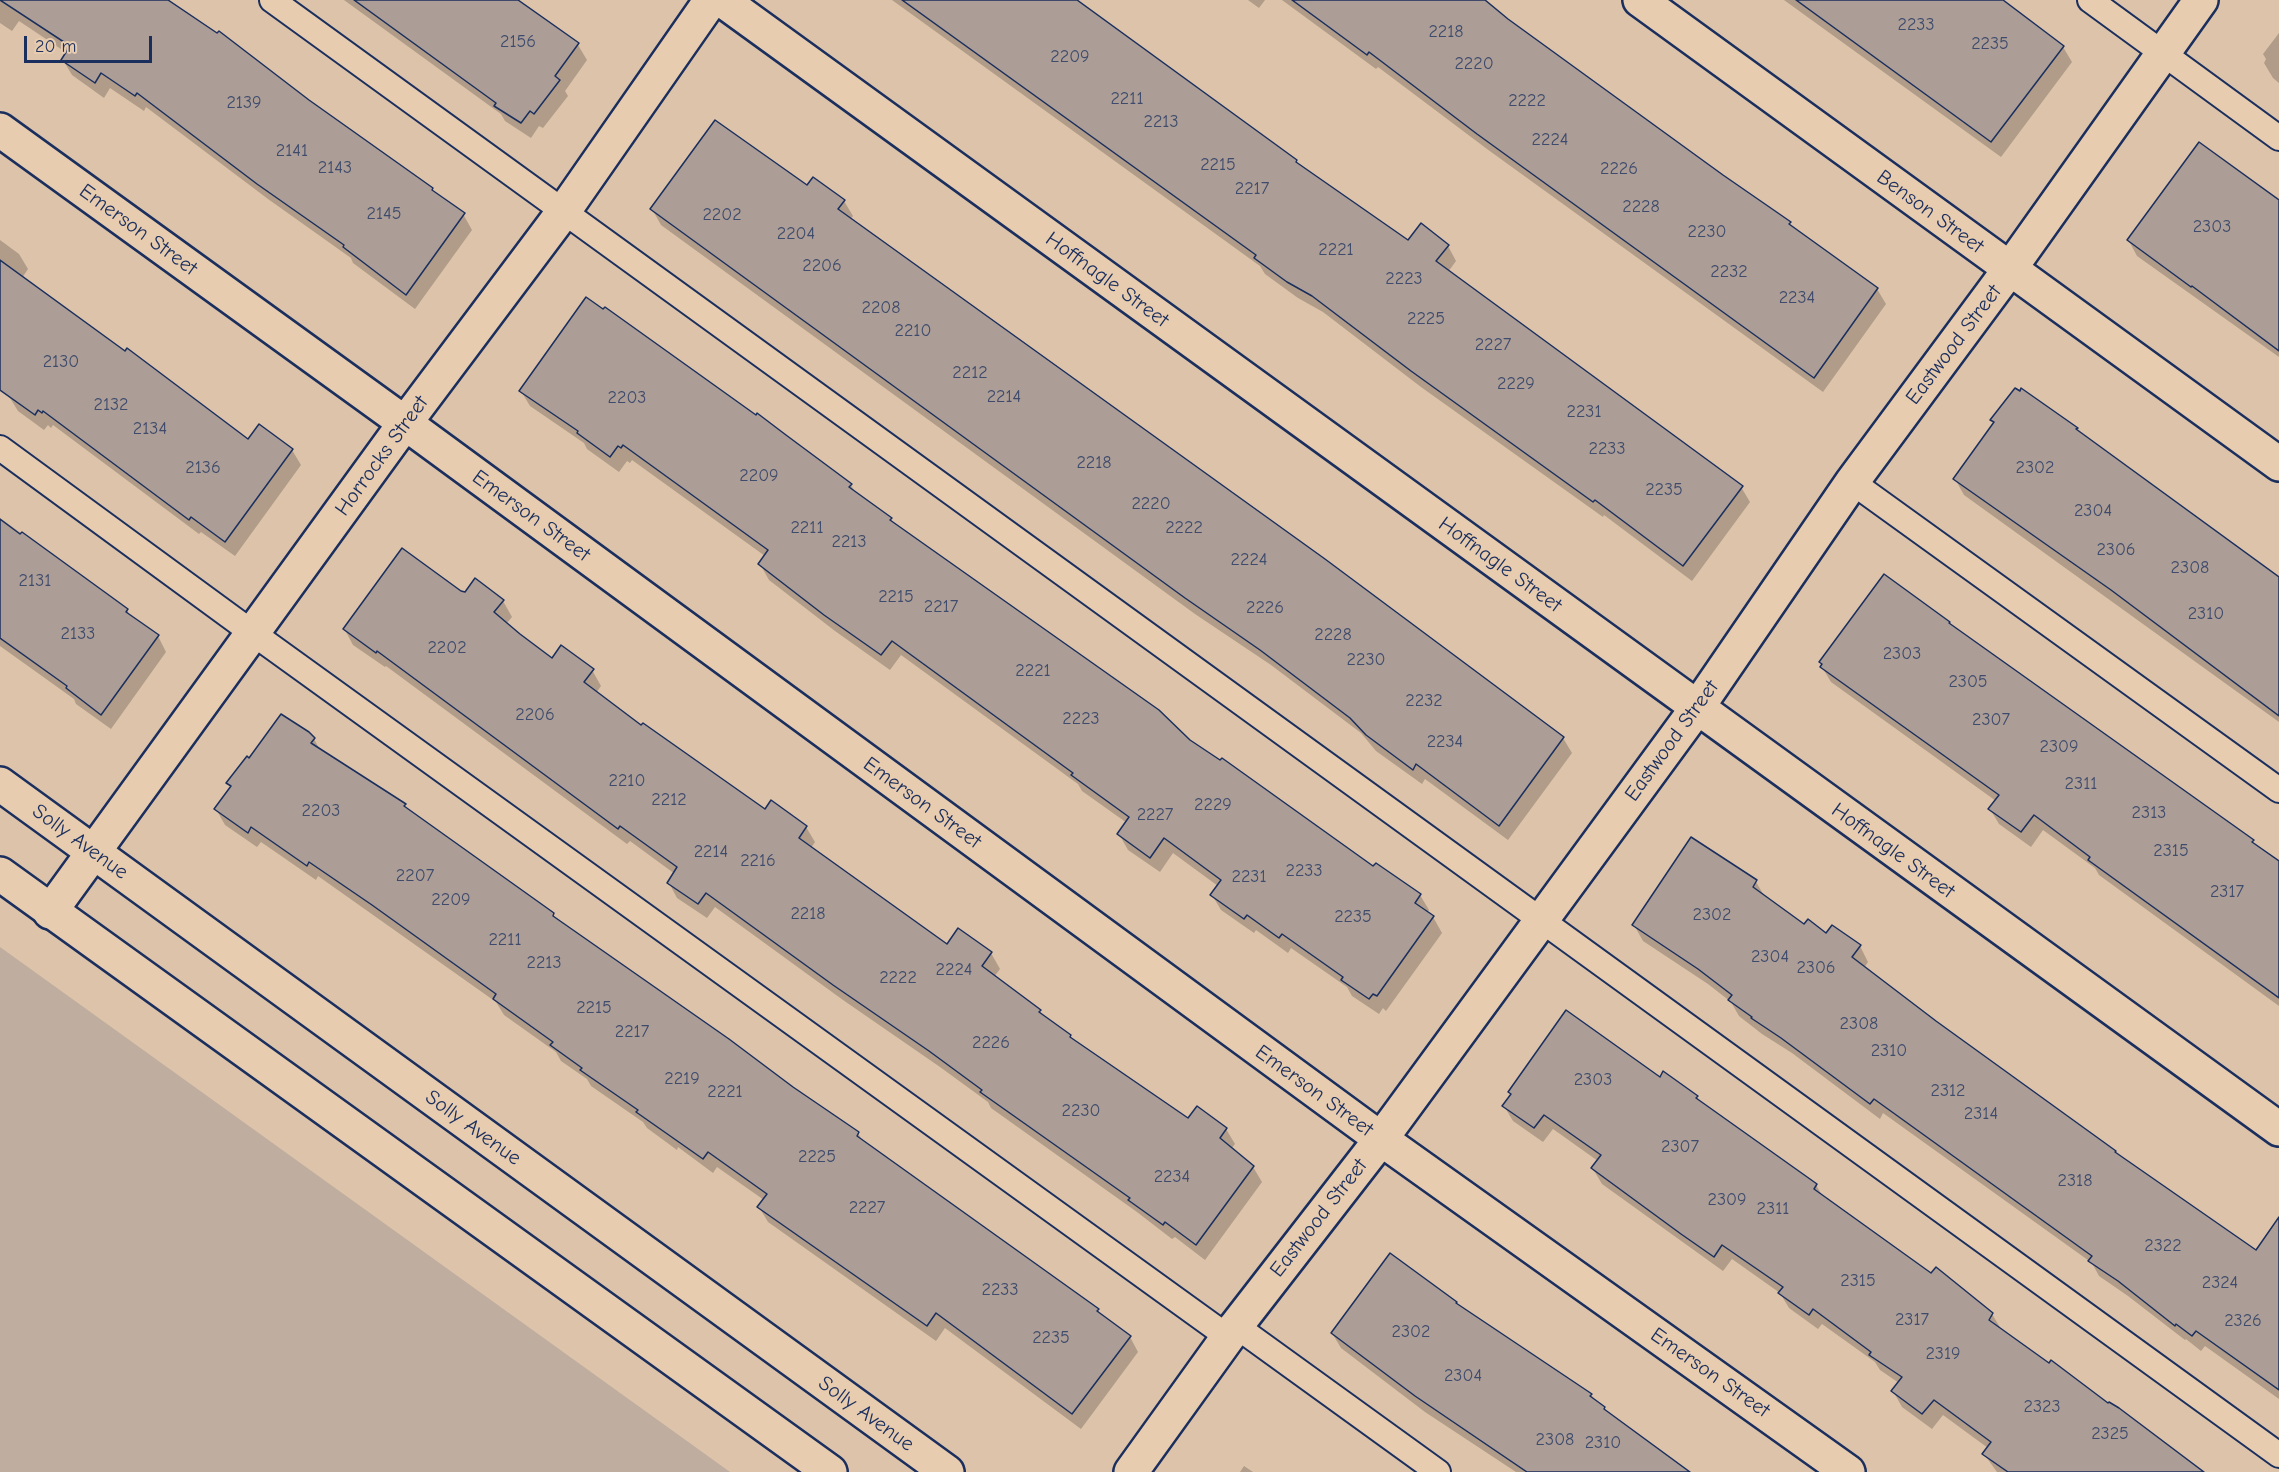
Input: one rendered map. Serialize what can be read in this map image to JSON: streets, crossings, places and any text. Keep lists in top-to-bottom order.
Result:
{
  "streets": {
    "street": [
      "Benson Street",
      "Emerson Street",
      "Hoffnagle Street",
      "Eastwood Street",
      "Horrocks Street",
      "Solly Avenue"
    ]
  },
  "crossings": [
    ["Benson Street", "Eastwood Street"],
    ["Emerson Street", "Eastwood Street"],
    ["Emerson Street", "Horrocks Street"],
    ["Hoffnagle Street", "Eastwood Street"],
    ["Horrocks Street", "Solly Avenue"]
  ],
  "house_numbers": [
    "2233",
    "2218",
    "2156",
    "2235",
    "2209",
    "2220",
    "2211",
    "2222",
    "2139",
    "2213",
    "2224",
    "2141",
    "2215",
    "2143",
    "2226",
    "2217",
    "2228",
    "2145",
    "2202",
    "2303",
    "2230",
    "2204",
    "2221",
    "2206",
    "2232",
    "2223",
    "2234",
    "2208",
    "2225",
    "2210",
    "2227",
    "2130",
    "2212",
    "2229",
    "2214",
    "2203",
    "2132",
    "2231",
    "2134",
    "2233",
    "2218",
    "2136",
    "2302",
    "2209",
    "2235",
    "2220",
    "2304",
    "2211",
    "2222",
    "2213",
    "2306",
    "2224",
    "2308",
    "2131",
    "2215",
    "2217",
    "2226",
    "2310",
    "2133",
    "2228",
    "2202",
    "2303",
    "2230",
    "2221",
    "2305",
    "2232",
    "2206",
    "2223",
    "2307",
    "2234",
    "2309",
    "2210",
    "2311",
    "2212",
    "2229",
    "2203",
    "2313",
    "2227",
    "2315",
    "2214",
    "2216",
    "2233",
    "2207",
    "2231",
    "2317",
    "2209",
    "2218",
    "2302",
    "2235",
    "2211",
    "2304",
    "2213",
    "2306",
    "2224",
    "2222",
    "2215",
    "2308",
    "2217",
    "2226",
    "2310",
    "2219",
    "2303",
    "2312",
    "2221",
    "2230",
    "2314",
    "2307",
    "2225",
    "2234",
    "2318",
    "2309",
    "2227",
    "2311",
    "2322",
    "2315",
    "2324",
    "2233",
    "2317",
    "2326",
    "2302",
    "2235",
    "2319",
    "2304",
    "2323",
    "2325",
    "2308",
    "2310"
  ],
  "scale_bar": "20 m"
}
